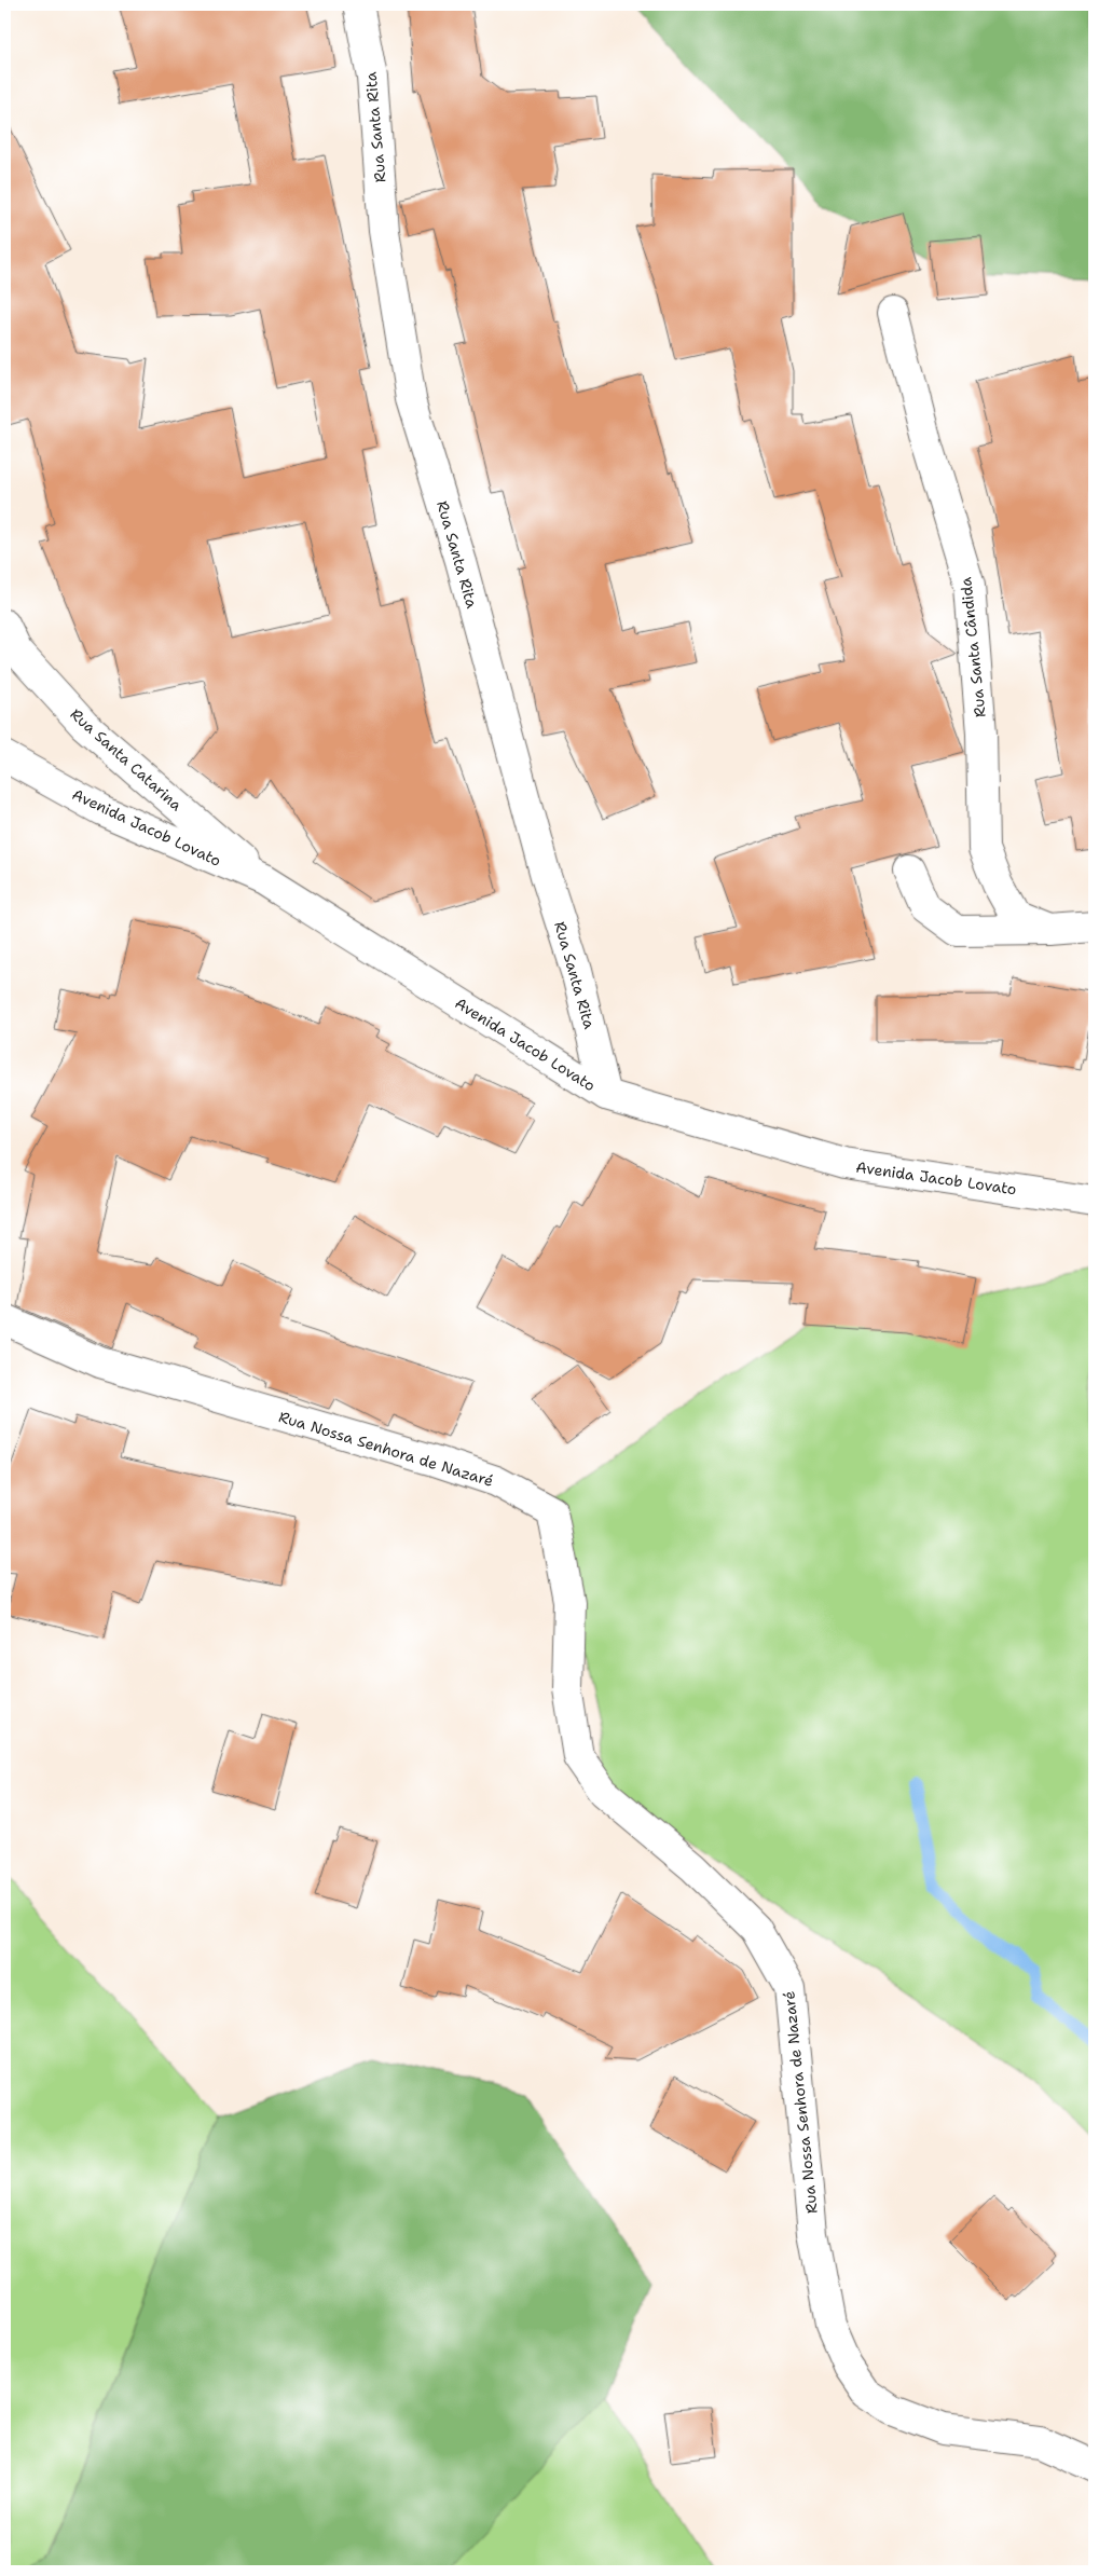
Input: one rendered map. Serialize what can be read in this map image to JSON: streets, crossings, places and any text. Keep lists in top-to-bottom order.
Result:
{
  "streets": {
    "street": [
      "Rua Santa Rita",
      "Rua Santa Cândida",
      "Rua Santa Catarina",
      "Avenida Jacob Lovato",
      "Rua Nossa Senhora de Nazaré"
    ]
  },
  "crossings": [
    ["Rua Santa Rita", "Avenida Jacob Lovato"],
    ["Rua Santa Catarina", "Avenida Jacob Lovato"]
  ]
}
